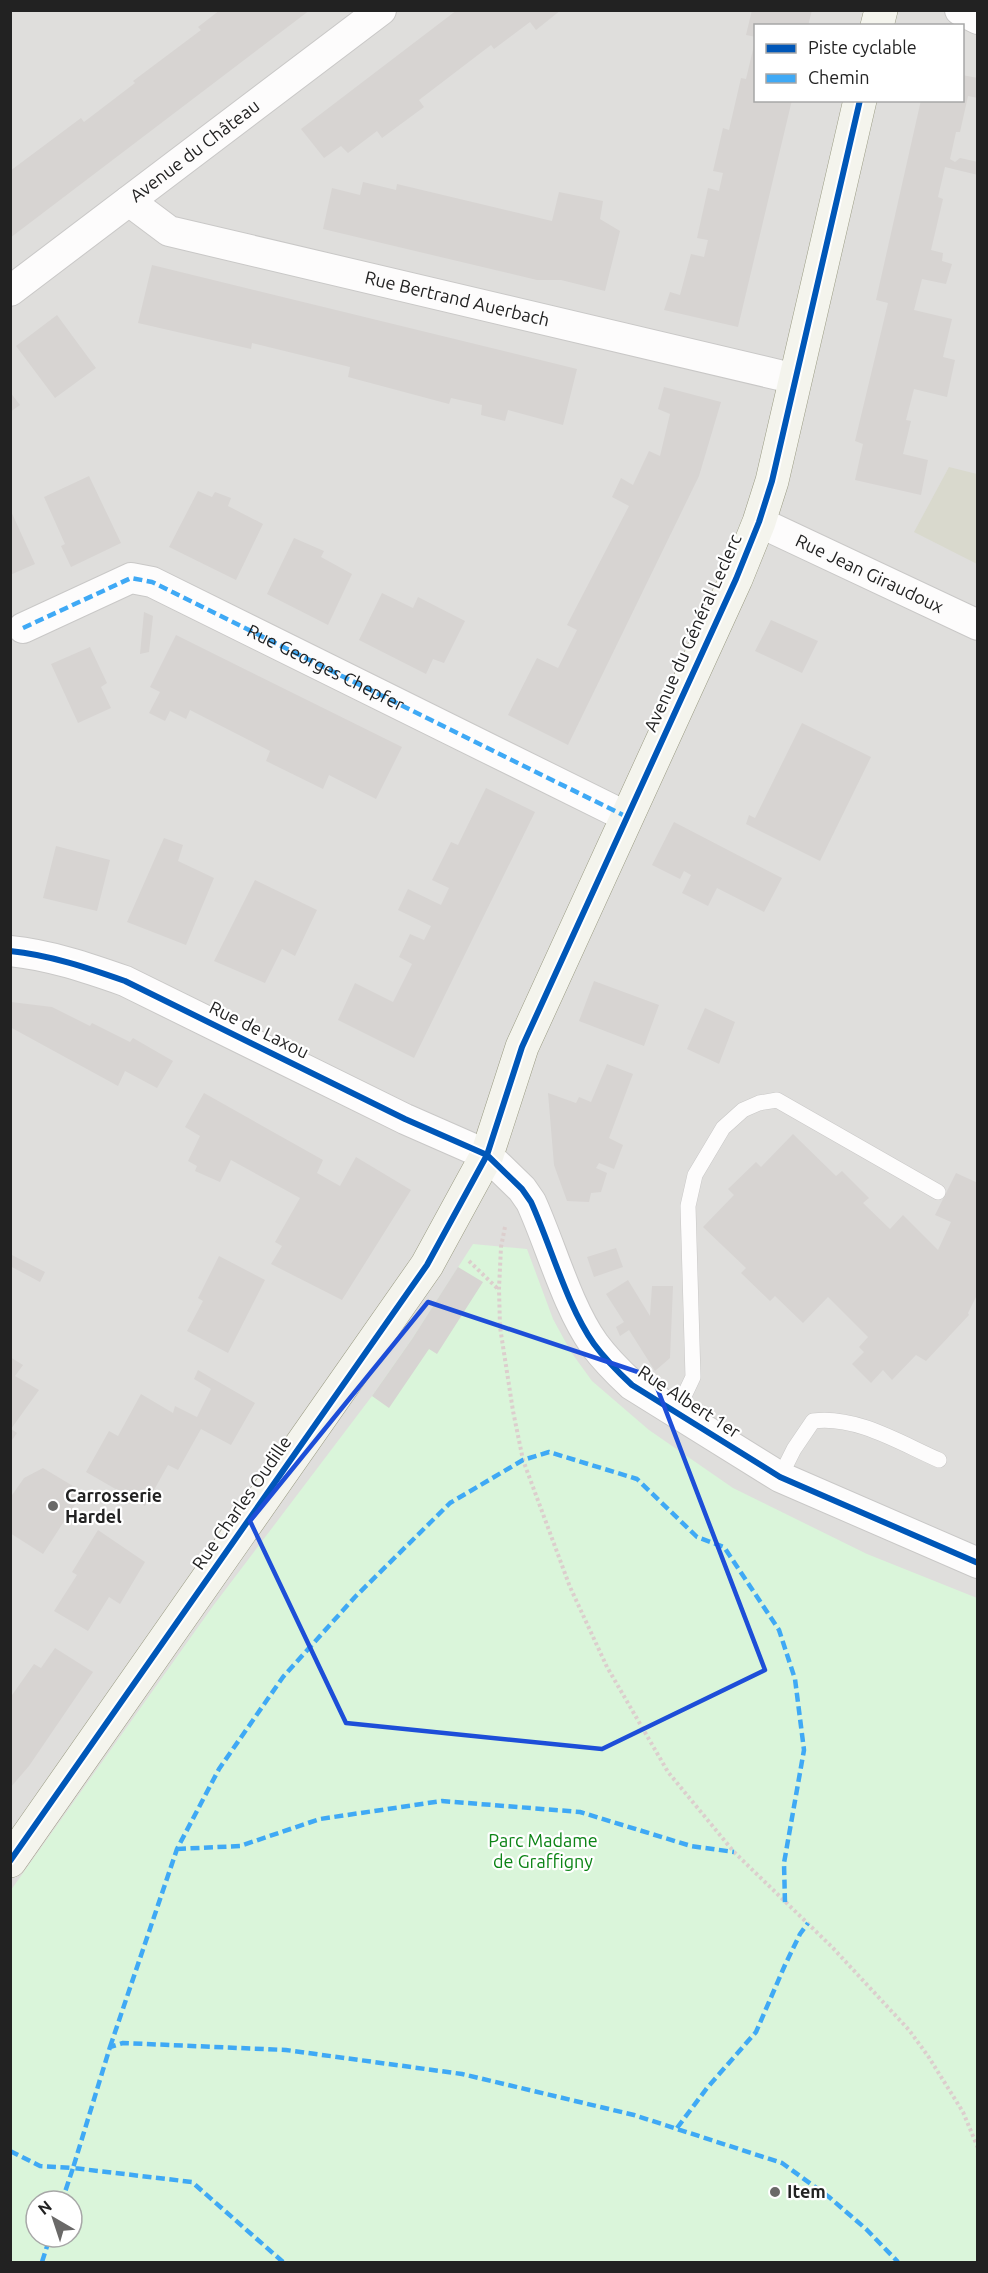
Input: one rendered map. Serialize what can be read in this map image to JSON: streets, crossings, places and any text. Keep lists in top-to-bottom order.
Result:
{
  "streets": {
    "street": [
      "Avenue du Château",
      "Rue Bertrand Auerbach",
      "Rue Jean Giraudoux",
      "Avenue du Général Leclerc",
      "Rue Georges Chepfer",
      "Rue de Laxou",
      "Rue Albert 1er",
      "Rue Charles Oudille"
    ]
  },
  "crossings": [
    ["Avenue du Château", "Rue Bertrand Auerbach"],
    ["Rue Bertrand Auerbach", "Avenue du Général Leclerc"],
    ["Rue Jean Giraudoux", "Avenue du Général Leclerc"],
    ["Avenue du Général Leclerc", "Rue Georges Chepfer"],
    ["Avenue du Général Leclerc", "Rue de Laxou"],
    ["Avenue du Général Leclerc", "Rue Albert 1er"],
    ["Avenue du Général Leclerc", "Rue Charles Oudille"],
    ["Rue de Laxou", "Rue Albert 1er"],
    ["Rue de Laxou", "Rue Charles Oudille"],
    ["Rue Albert 1er", "Rue Charles Oudille"]
  ],
  "parks": ["Parc Madame de Graffigny"],
  "places": ["Carrosserie Hardel", "Item"],
  "legend": ["Piste cyclable", "Chemin"],
  "north": "top left"
}
